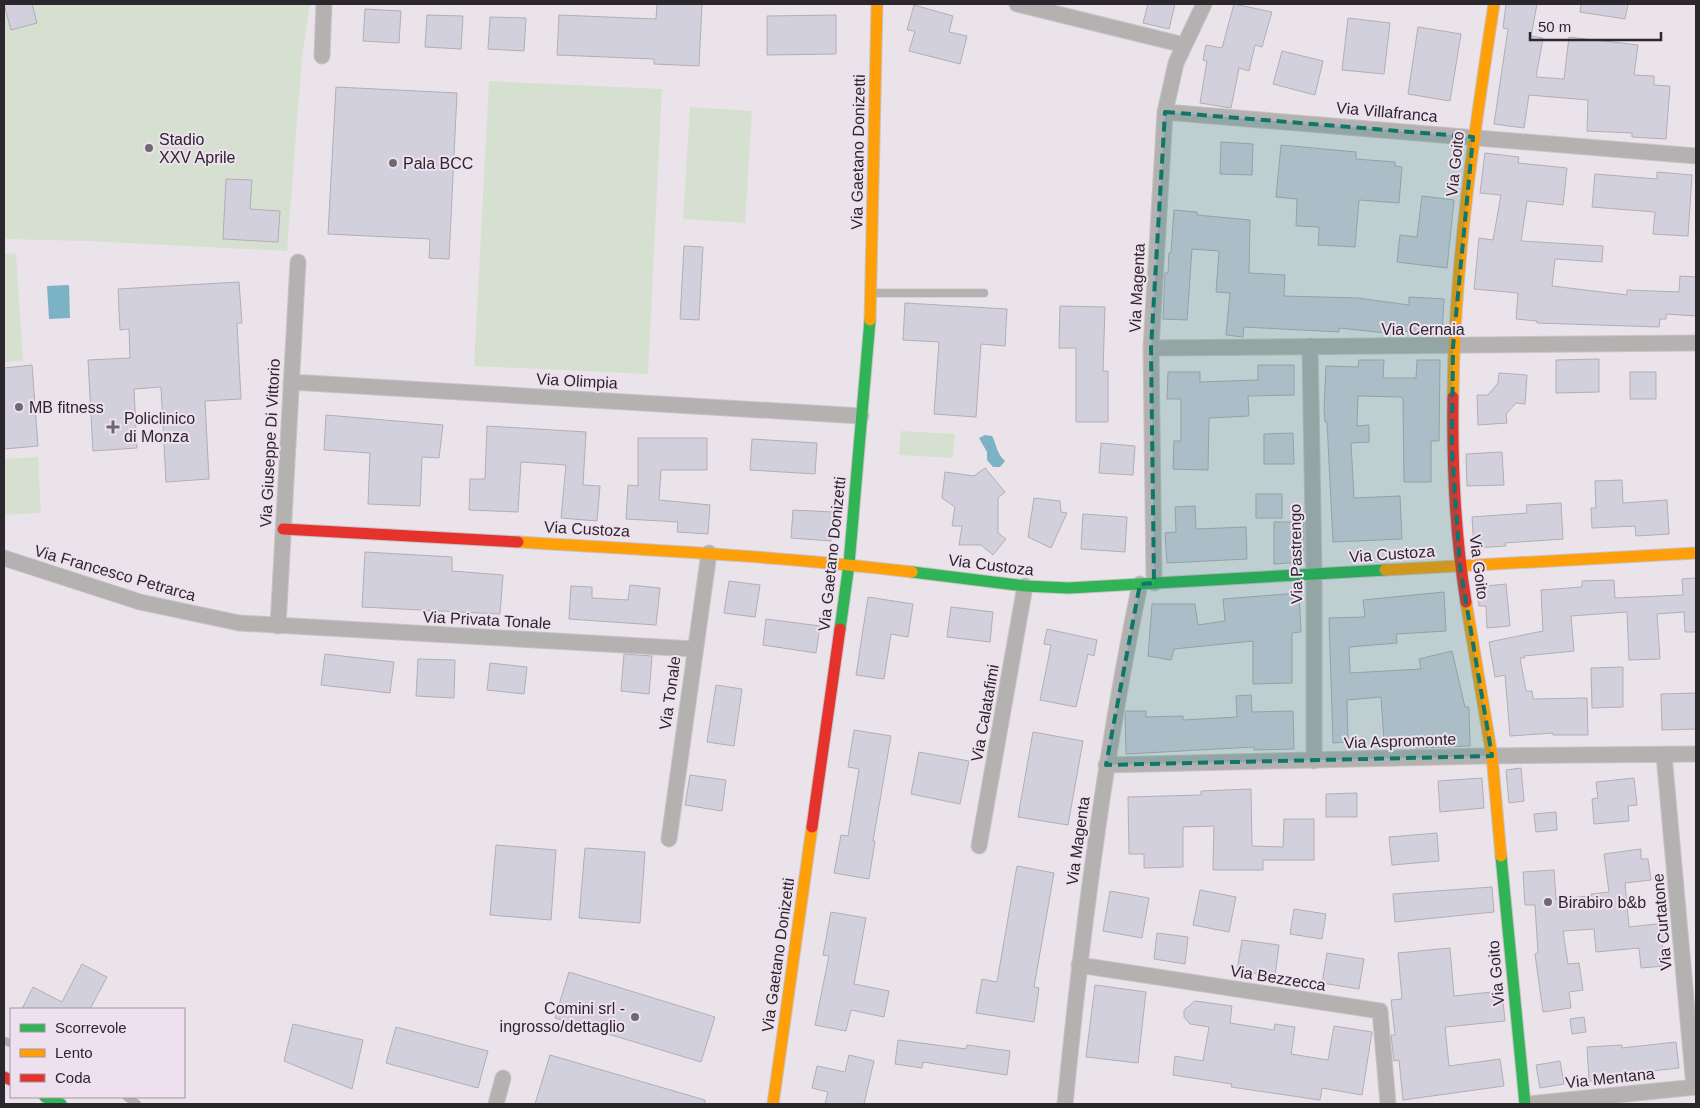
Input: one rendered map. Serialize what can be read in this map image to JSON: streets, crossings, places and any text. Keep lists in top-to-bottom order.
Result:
{
  "streets": {
    "main road": ["Via Gaetano Donizetti", "Via Goito", "Via Custoza"],
    "street": [
      "Via Villafranca",
      "Via Magenta",
      "Via Cernaia",
      "Via Olimpia",
      "Via Giuseppe Di Vittorio",
      "Via Pastrengo",
      "Via Francesco Petrarca",
      "Via Privata Tonale",
      "Via Tonale",
      "Via Calatafimi",
      "Via Aspromonte",
      "Via Curtatone",
      "Via Bezzecca",
      "Via Mentana"
    ]
  },
  "crossings": [
    ["Via Villafranca", "Via Goito"],
    ["Via Villafranca", "Via Magenta"],
    ["Via Gaetano Donizetti", "Via Olimpia"],
    ["Via Gaetano Donizetti", "Via Custoza"],
    ["Via Goito", "Via Cernaia"],
    ["Via Goito", "Via Custoza"],
    ["Via Goito", "Via Aspromonte"],
    ["Via Goito", "Via Mentana"],
    ["Via Magenta", "Via Cernaia"],
    ["Via Magenta", "Via Custoza"],
    ["Via Magenta", "Via Aspromonte"],
    ["Via Magenta", "Via Bezzecca"],
    ["Via Cernaia", "Via Pastrengo"],
    ["Via Olimpia", "Via Giuseppe Di Vittorio"],
    ["Via Giuseppe Di Vittorio", "Via Custoza"],
    ["Via Giuseppe Di Vittorio", "Via Francesco Petrarca"],
    ["Via Giuseppe Di Vittorio", "Via Privata Tonale"],
    ["Via Custoza", "Via Pastrengo"],
    ["Via Custoza", "Via Tonale"],
    ["Via Custoza", "Via Calatafimi"],
    ["Via Pastrengo", "Via Aspromonte"],
    ["Via Francesco Petrarca", "Via Privata Tonale"],
    ["Via Privata Tonale", "Via Tonale"],
    ["Via Aspromonte", "Via Curtatone"],
    ["Via Curtatone", "Via Mentana"]
  ],
  "places": {
    "other": [
      "Stadio XXV Aprile",
      "Pala BCC",
      "MB fitness",
      "Birabiro b&b",
      "Comini srl - ingrosso/dettaglio"
    ],
    "health": ["Policlinico di Monza"]
  },
  "legend": ["Scorrevole", "Lento", "Coda"],
  "scale_bar": "50 m"
}
